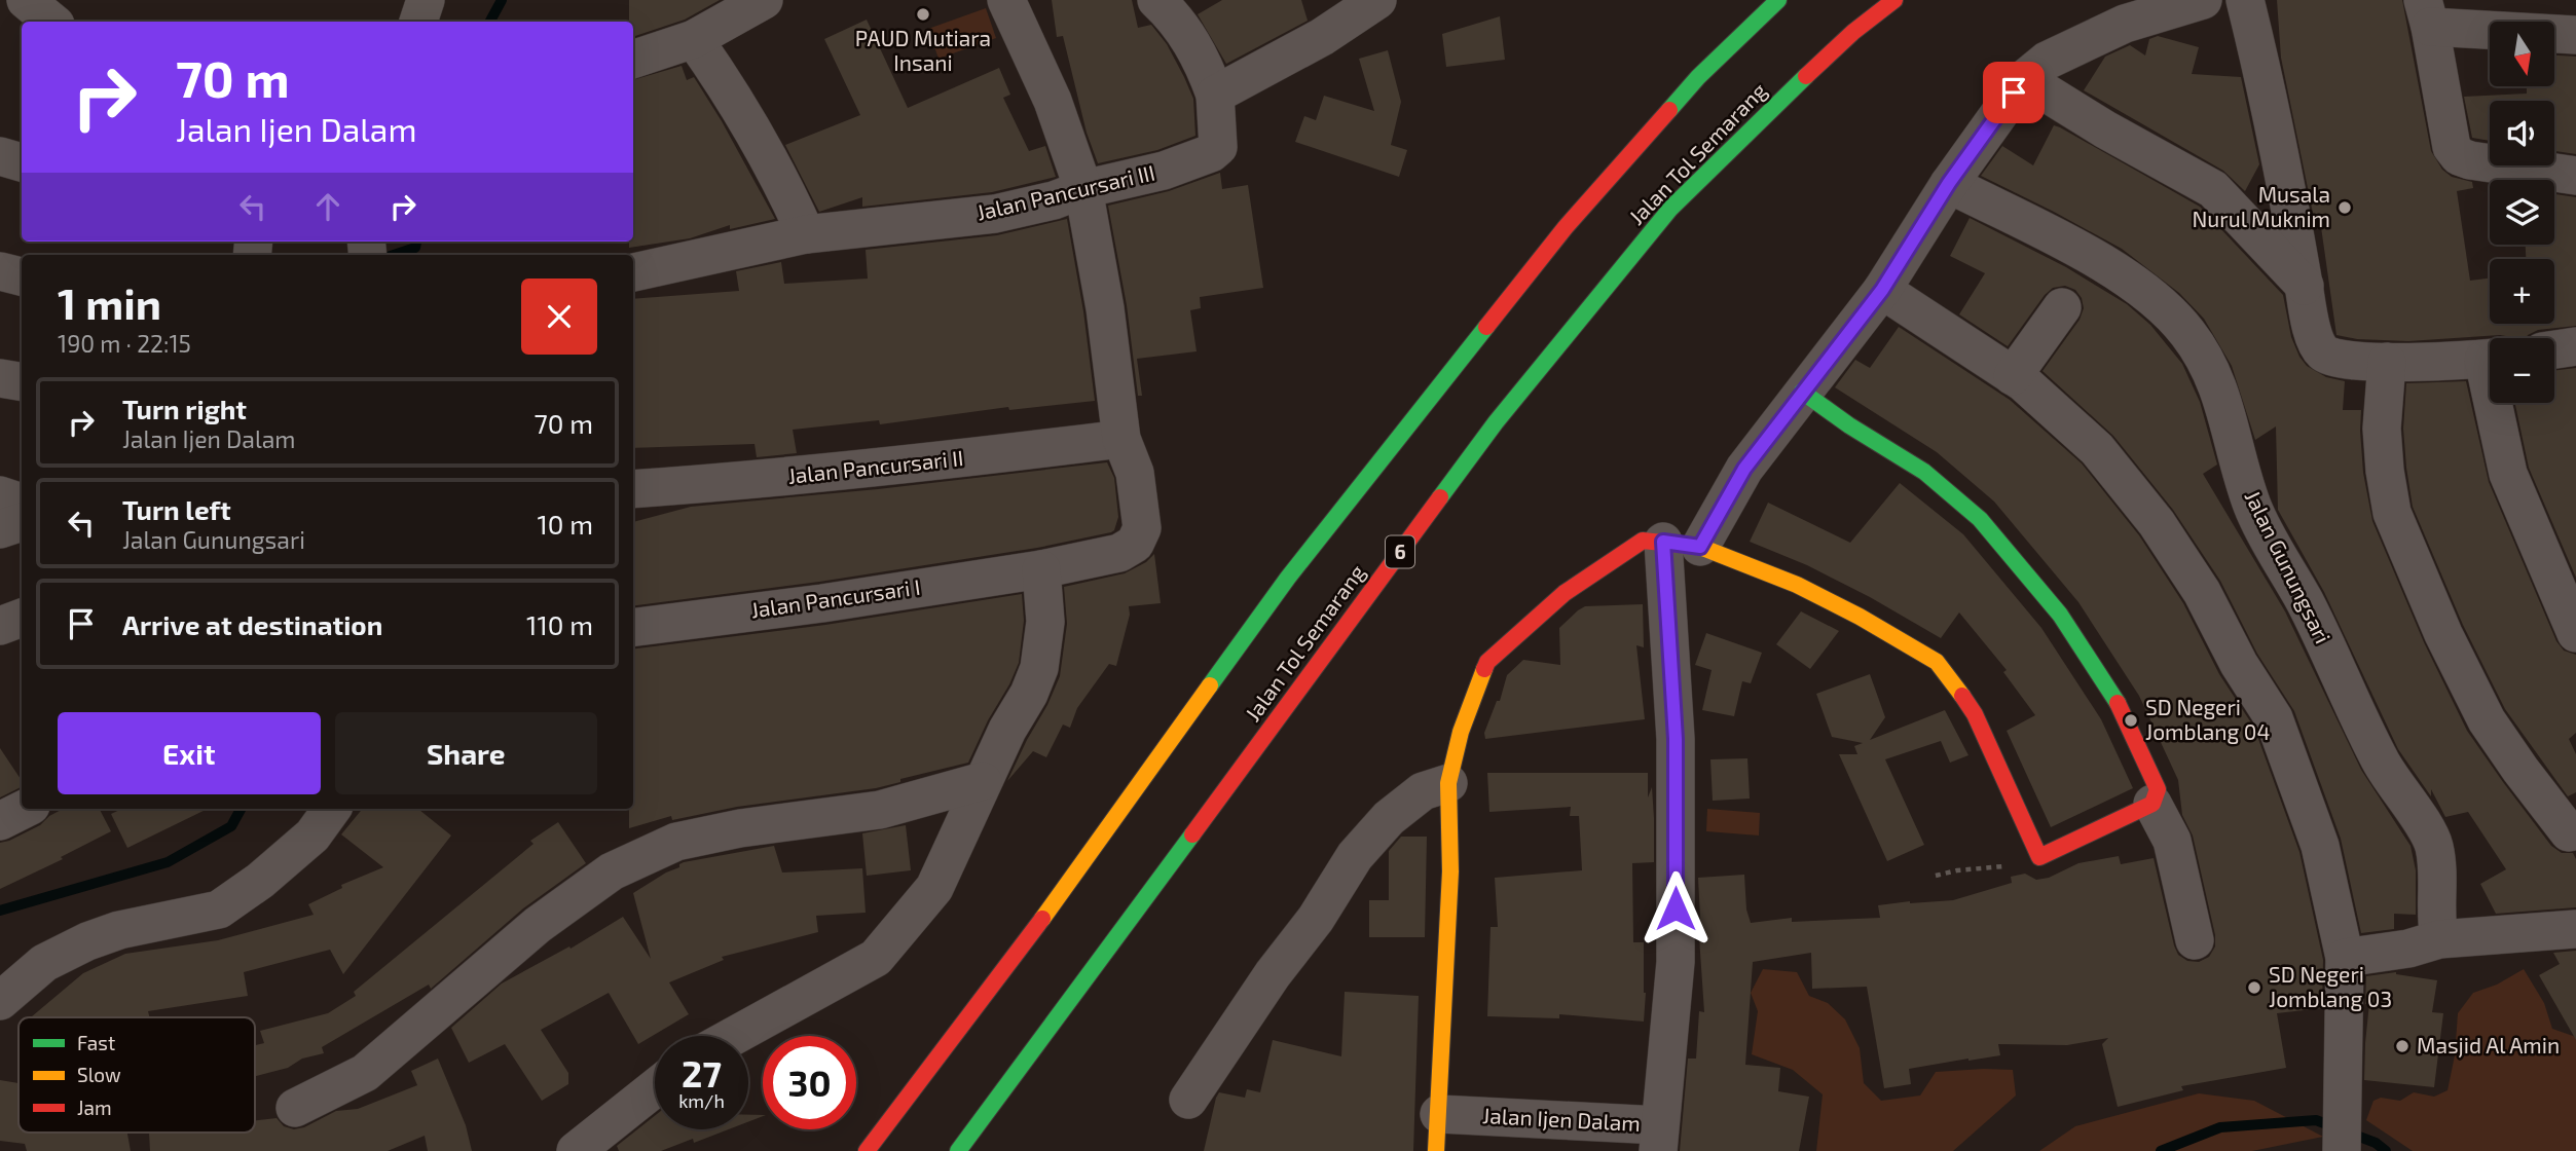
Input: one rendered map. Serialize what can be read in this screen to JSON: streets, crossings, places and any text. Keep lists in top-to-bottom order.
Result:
{
  "streets": {
    "main road": ["Jalan Tol Semarang", "6"],
    "street": [
      "Jalan Pancursari III",
      "Jalan Pancursari II",
      "Jalan Gunungsari",
      "Jalan Pancursari I",
      "Jalan Ijen Dalam"
    ]
  },
  "crossings": [
    ["Jalan Pancursari III", "Jalan Pancursari I"],
    ["Jalan Pancursari II", "Jalan Pancursari I"]
  ],
  "places": [
    "PAUD Mutiara Insani",
    "Musala Nurul Muknim",
    "SD Negeri Jomblang 04",
    "SD Negeri Jomblang 03",
    "Masjid Al Amin"
  ],
  "legend": ["Fast", "Slow", "Jam"],
  "north": "bottom",
  "page": {
    "map_buttons": ["+", "−"],
    "turn": ["70 m", "Jalan Ijen Dalam"],
    "heading": ["1 min", "190 m · 22:15"],
    "list": [
      {
        "name": "Turn right",
        "note": "Jalan Ijen Dalam",
        "value": "70 m"
      },
      {
        "name": "Turn left",
        "note": "Jalan Gunungsari",
        "value": "10 m"
      },
      {
        "name": "Arrive at destination",
        "value": "110 m"
      }
    ],
    "buttons": ["Exit", "Share"],
    "speed": "27 km/h",
    "limit": "30"
  }
}
